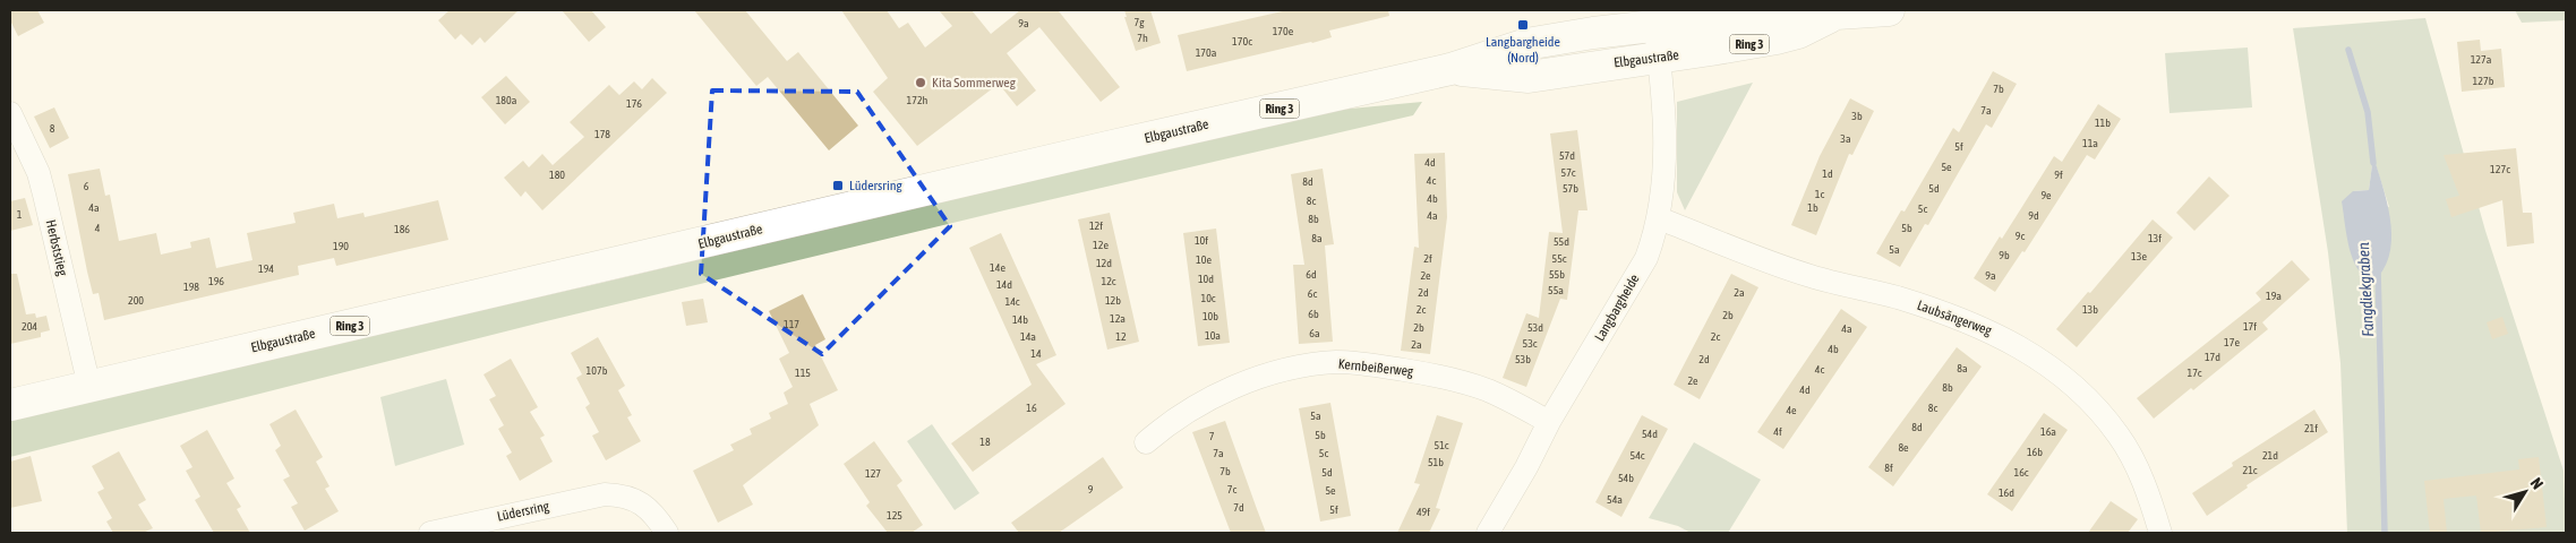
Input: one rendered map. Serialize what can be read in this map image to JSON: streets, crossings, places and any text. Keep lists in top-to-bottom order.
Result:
{
  "streets": {
    "main road": ["Ring 3", "Elbgaustraße"],
    "street": [
      "Herbststieg",
      "Langbargheide",
      "Laubsängerweg",
      "Kernbeißerweg",
      "Lüdersring"
    ]
  },
  "crossings": [
    ["Elbgaustraße", "Herbststieg"],
    ["Elbgaustraße", "Langbargheide"],
    ["Langbargheide", "Laubsängerweg"],
    ["Langbargheide", "Kernbeißerweg"]
  ],
  "water": ["Fangdiekgraben"],
  "places": {
    "transit": ["Langbargheide (Nord)", "Lüdersring"],
    "other": ["Kita Sommerweg"]
  },
  "house_numbers": [
    "7g",
    "9a",
    "170e",
    "7h",
    "170c",
    "170a",
    "127a",
    "127b",
    "7b",
    "180a",
    "172h",
    "176",
    "7a",
    "3b",
    "11b",
    "8",
    "178",
    "3a",
    "11a",
    "5f",
    "57d",
    "4d",
    "5e",
    "127c",
    "57c",
    "1d",
    "180",
    "9f",
    "4c",
    "8d",
    "6",
    "57b",
    "5d",
    "1c",
    "9e",
    "4b",
    "8c",
    "4a",
    "1b",
    "5c",
    "1",
    "4a",
    "9d",
    "8b",
    "12f",
    "4",
    "5b",
    "186",
    "9c",
    "8a",
    "13f",
    "10f",
    "55d",
    "12e",
    "190",
    "5a",
    "9b",
    "13e",
    "2f",
    "55c",
    "10e",
    "12d",
    "14e",
    "194",
    "6d",
    "55b",
    "2e",
    "9a",
    "10d",
    "196",
    "12c",
    "14d",
    "198",
    "55a",
    "2d",
    "2a",
    "6c",
    "19a",
    "10c",
    "200",
    "12b",
    "14c",
    "2c",
    "13b",
    "6b",
    "2b",
    "10b",
    "12a",
    "14b",
    "117",
    "204",
    "17f",
    "2b",
    "53d",
    "4a",
    "6a",
    "10a",
    "14a",
    "12",
    "2c",
    "17e",
    "53c",
    "2a",
    "4b",
    "14",
    "17d",
    "53b",
    "2d",
    "8a",
    "4c",
    "107b",
    "115",
    "17c",
    "2e",
    "8b",
    "4d",
    "16",
    "8c",
    "4e",
    "5a",
    "8d",
    "21f",
    "4f",
    "16a",
    "54d",
    "5b",
    "7",
    "18",
    "51c",
    "8e",
    "16b",
    "7a",
    "5c",
    "54c",
    "21d",
    "51b",
    "8f",
    "21c",
    "7b",
    "5d",
    "16c",
    "127",
    "54b",
    "9",
    "7c",
    "5e",
    "16d",
    "54a",
    "7d",
    "5f",
    "49f",
    "125"
  ],
  "north": "top right"
}
